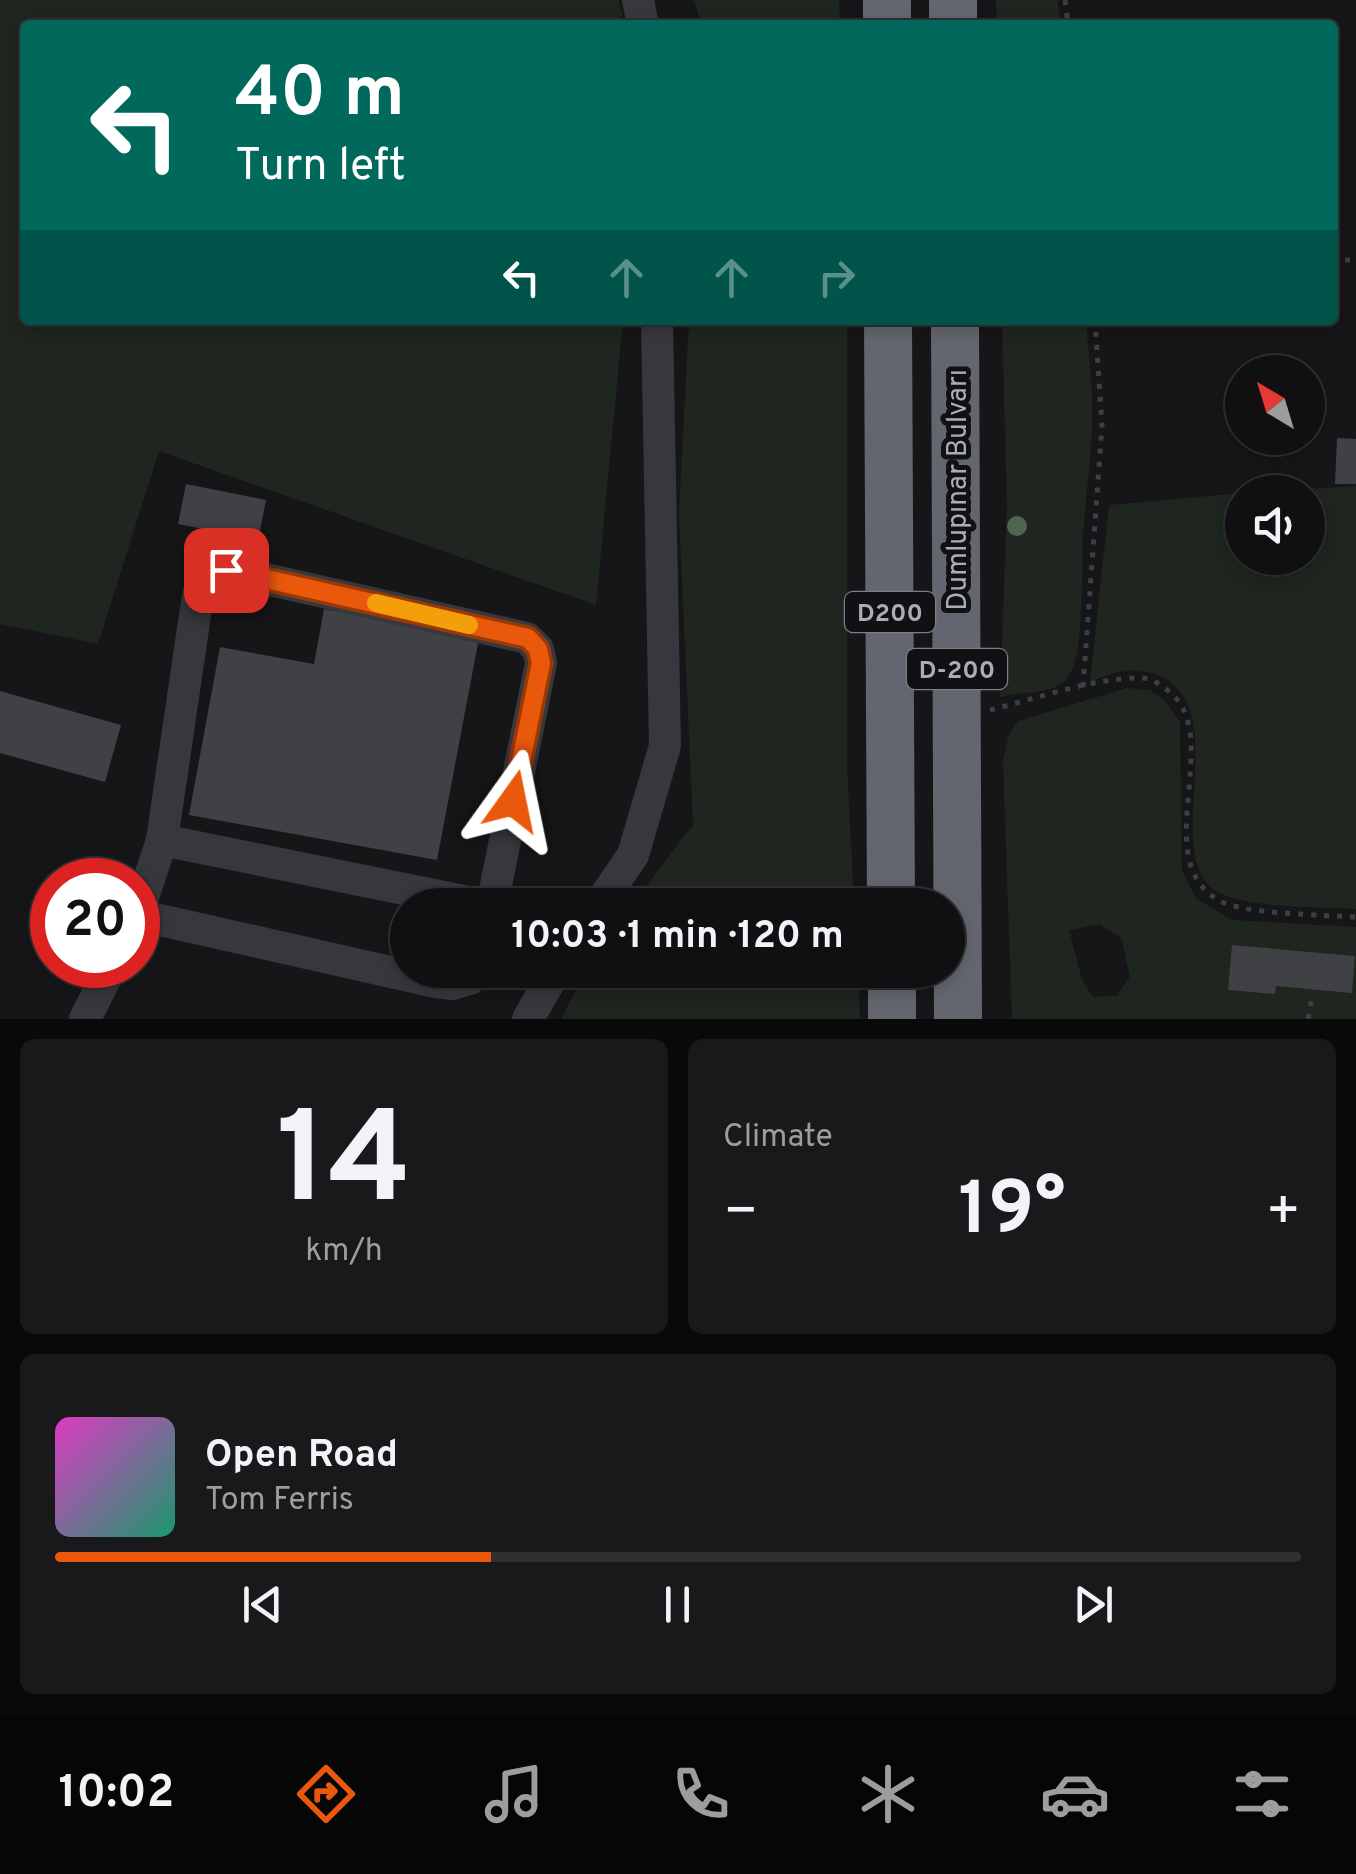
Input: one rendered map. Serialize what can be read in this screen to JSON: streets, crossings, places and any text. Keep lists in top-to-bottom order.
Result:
{
  "streets": {
    "highway": ["Dumlupınar Bulvarı", "D200", "D-200"]
  },
  "north": "top left",
  "page": {
    "turn": ["40 m", "Turn left"],
    "limit": "20",
    "trip": "10:03 · 1 min · 120 m",
    "tile": [
      ["14", "km/h"],
      "Climate"
    ],
    "heat": ["−", "19°", "+"],
    "song": ["Open Road", "Tom Ferris"],
    "tabs": "10:02"
  }
}
